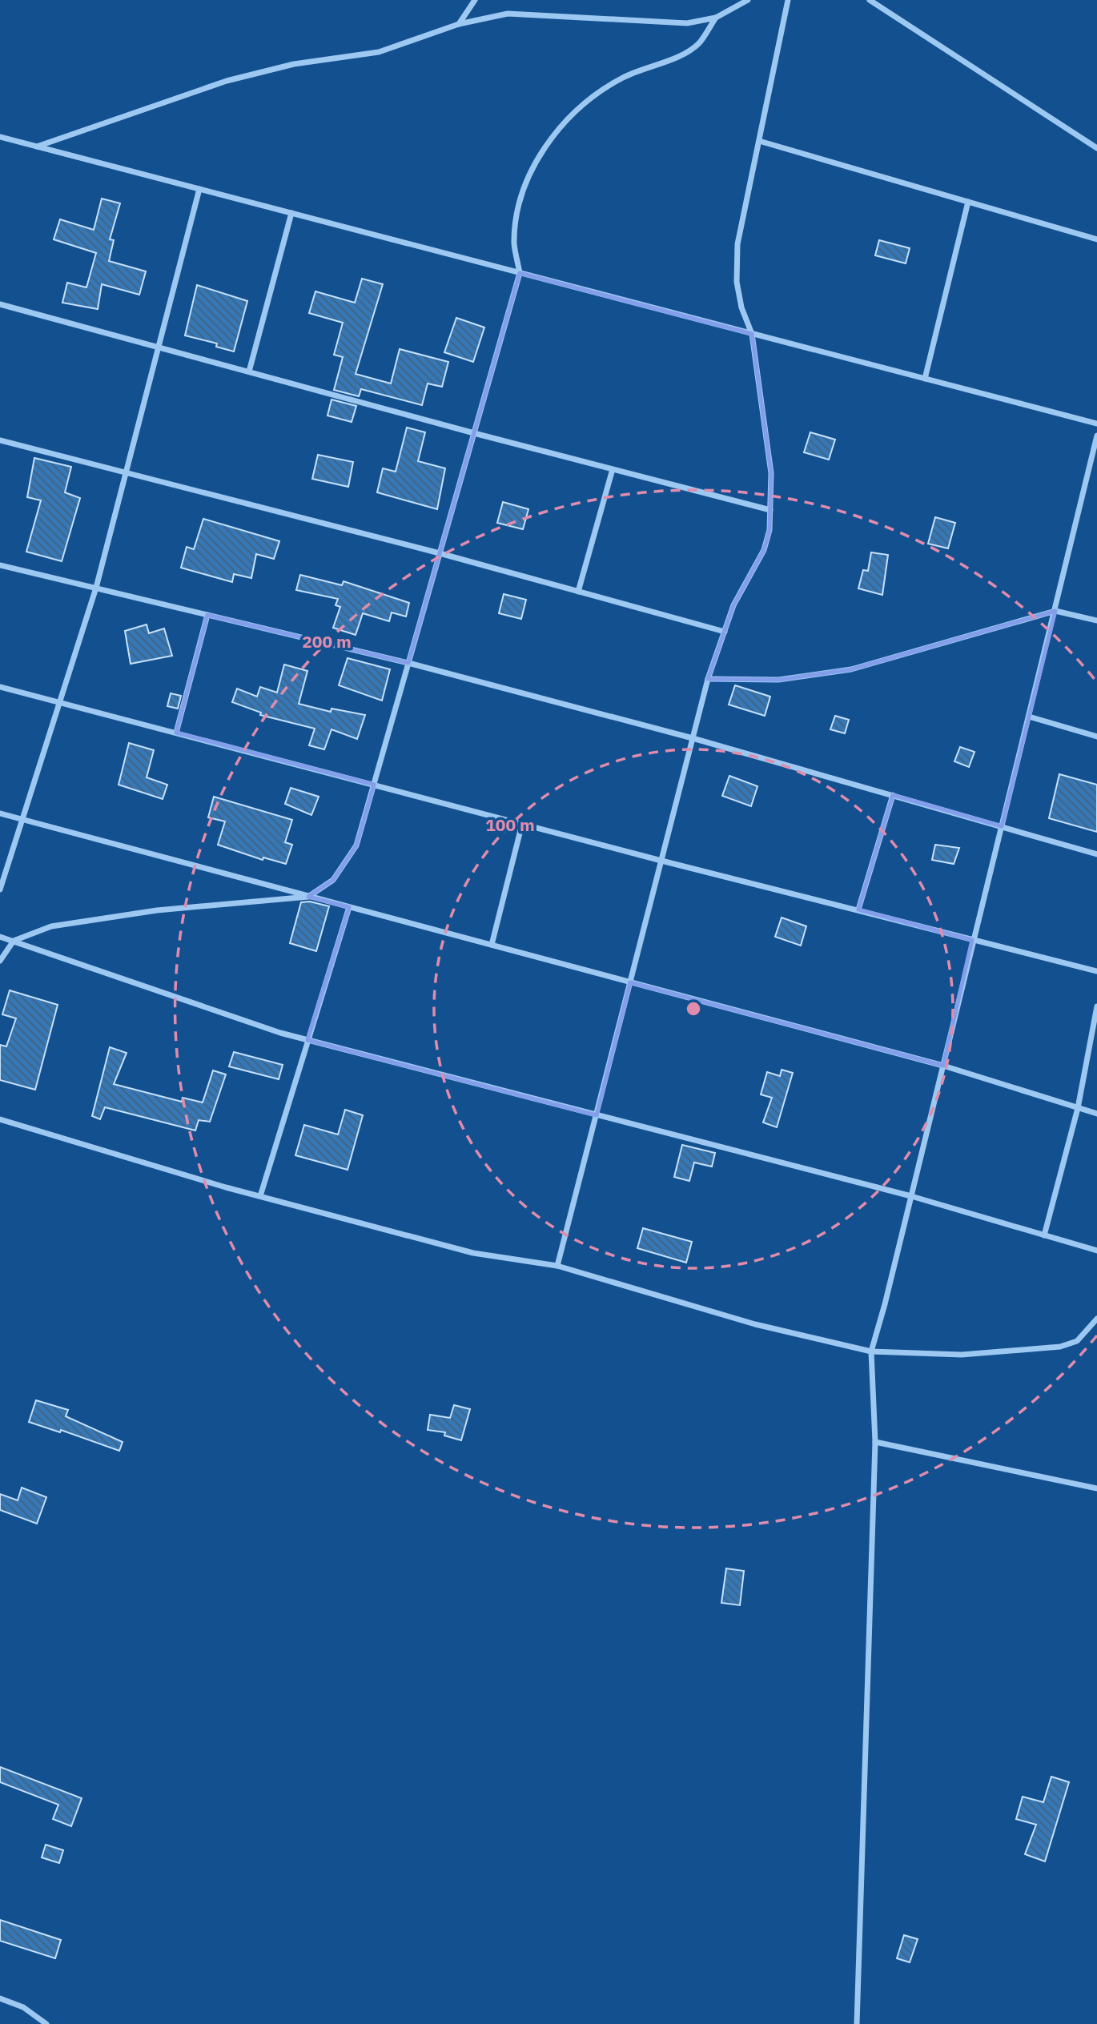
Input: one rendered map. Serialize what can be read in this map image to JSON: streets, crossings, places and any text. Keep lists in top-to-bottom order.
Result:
{
  "rings": ["200 m", "100 m"]
}
